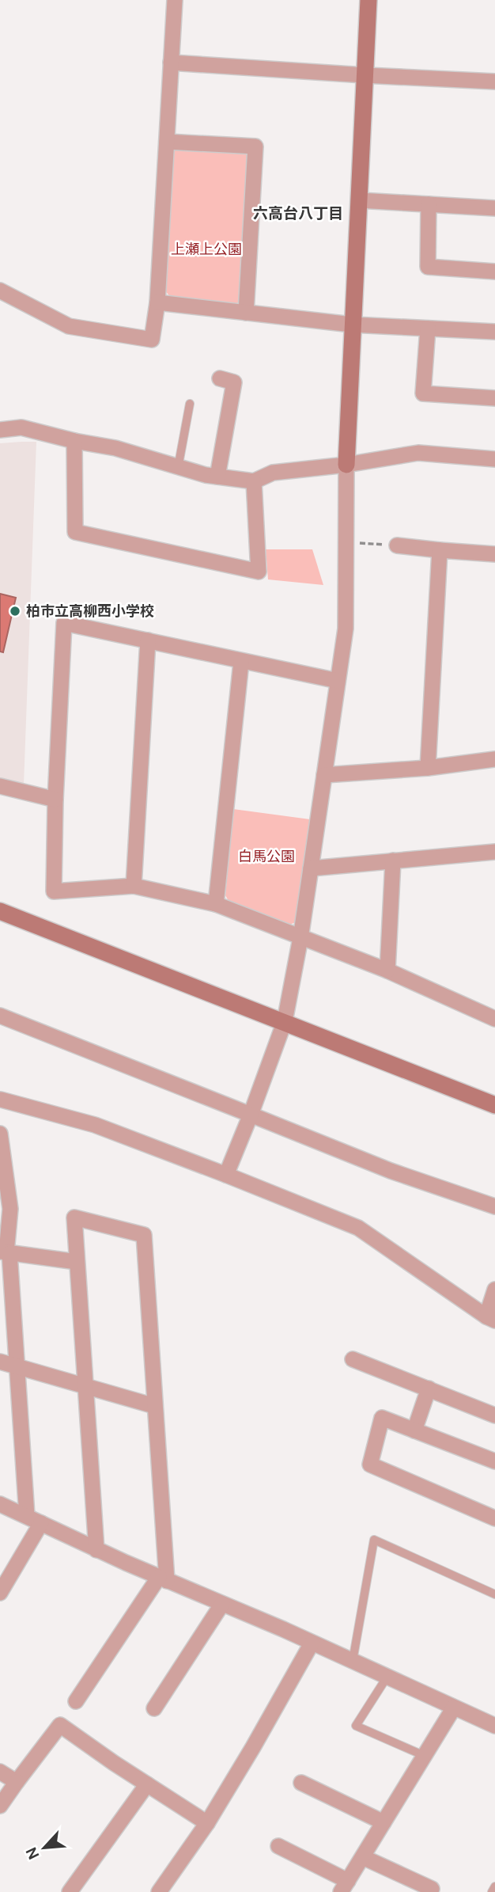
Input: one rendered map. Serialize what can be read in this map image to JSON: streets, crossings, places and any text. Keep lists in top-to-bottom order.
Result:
{
  "districts": ["六高台八丁目"],
  "parks": ["上瀬上公園", "白馬公園"],
  "places": ["柏市立高柳西小学校"],
  "north": "bottom left"
}
